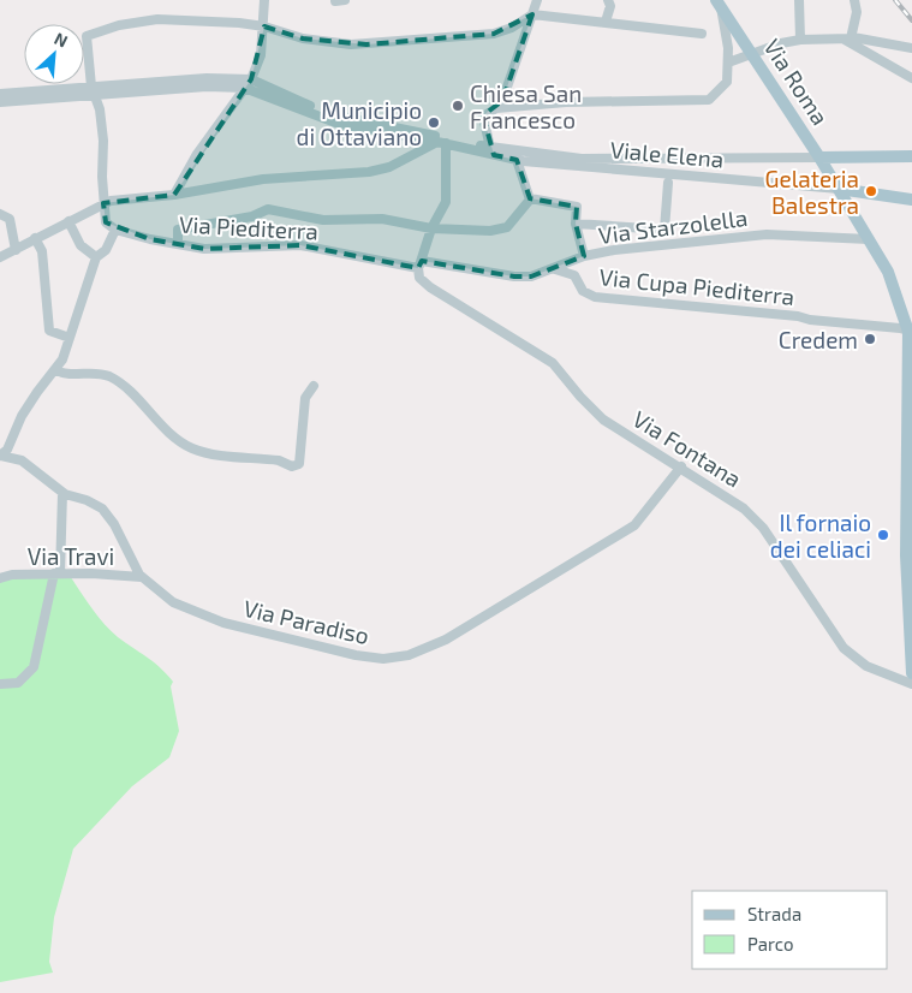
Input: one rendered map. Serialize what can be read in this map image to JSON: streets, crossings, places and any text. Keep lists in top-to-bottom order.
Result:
{
  "streets": {
    "main road": ["Via Roma"],
    "street": [
      "Viale Elena",
      "Via Starzolella",
      "Via Piediterra",
      "Via Cupa Piediterra",
      "Via Fontana",
      "Via Travi",
      "Via Paradiso"
    ]
  },
  "crossings": [
    ["Via Roma", "Viale Elena"],
    ["Via Roma", "Via Starzolella"],
    ["Via Roma", "Via Cupa Piediterra"],
    ["Via Starzolella", "Via Cupa Piediterra"],
    ["Via Piediterra", "Via Fontana"],
    ["Via Fontana", "Via Paradiso"],
    ["Via Travi", "Via Paradiso"]
  ],
  "places": [
    "Chiesa San Francesco",
    "Municipio di Ottaviano",
    "Gelateria Balestra",
    "Credem",
    "Il fornaio dei celiaci"
  ],
  "legend": ["Strada", "Parco"],
  "north": "top right"
}
